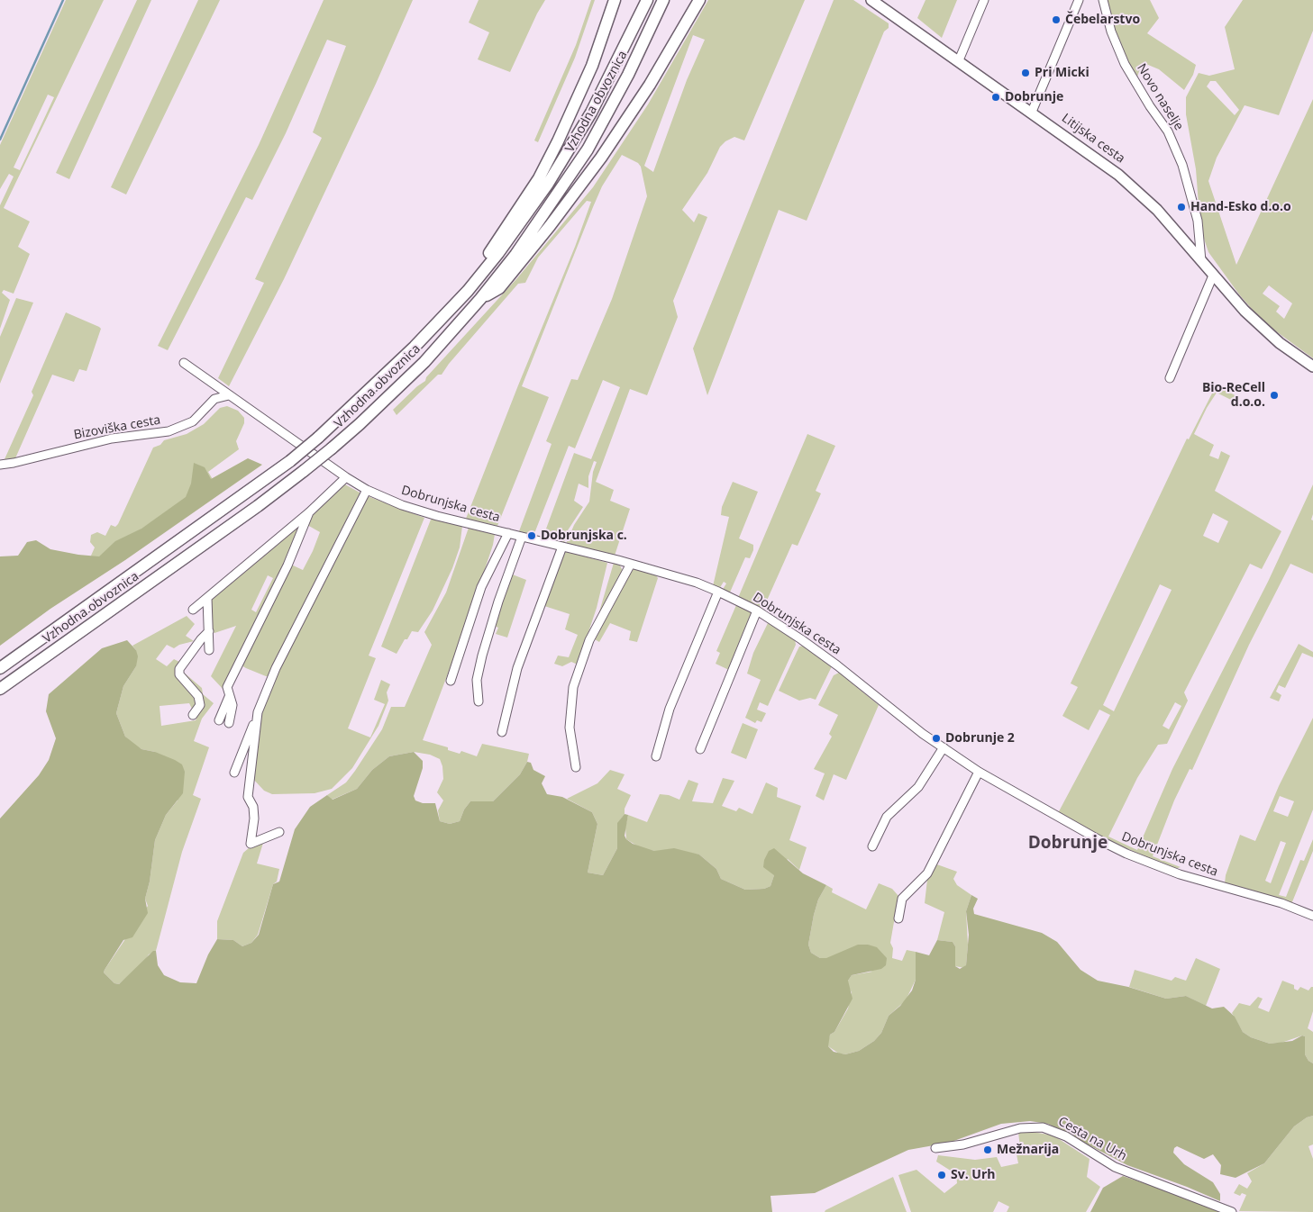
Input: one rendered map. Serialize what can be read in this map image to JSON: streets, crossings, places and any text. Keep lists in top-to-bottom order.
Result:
{
  "streets": {
    "highway": ["Vzhodna obvoznica"],
    "main road": ["Litijska cesta"],
    "street": [
      "Novo naselje",
      "Bizoviška cesta",
      "Dobrunjska cesta",
      "Cesta na Urh"
    ]
  },
  "crossings": [
    ["Novo naselje", "Litijska cesta"],
    ["Bizoviška cesta", "Dobrunjska cesta"]
  ],
  "districts": ["Dobrunje"],
  "places": [
    "Čebelarstvo",
    "Pri Micki",
    "Dobrunje",
    "Hand-Esko d.o.o",
    "Bio-ReCell d.o.o.",
    "Dobrunjska c.",
    "Dobrunje 2",
    "Mežnarija",
    "Sv. Urh"
  ]
}
